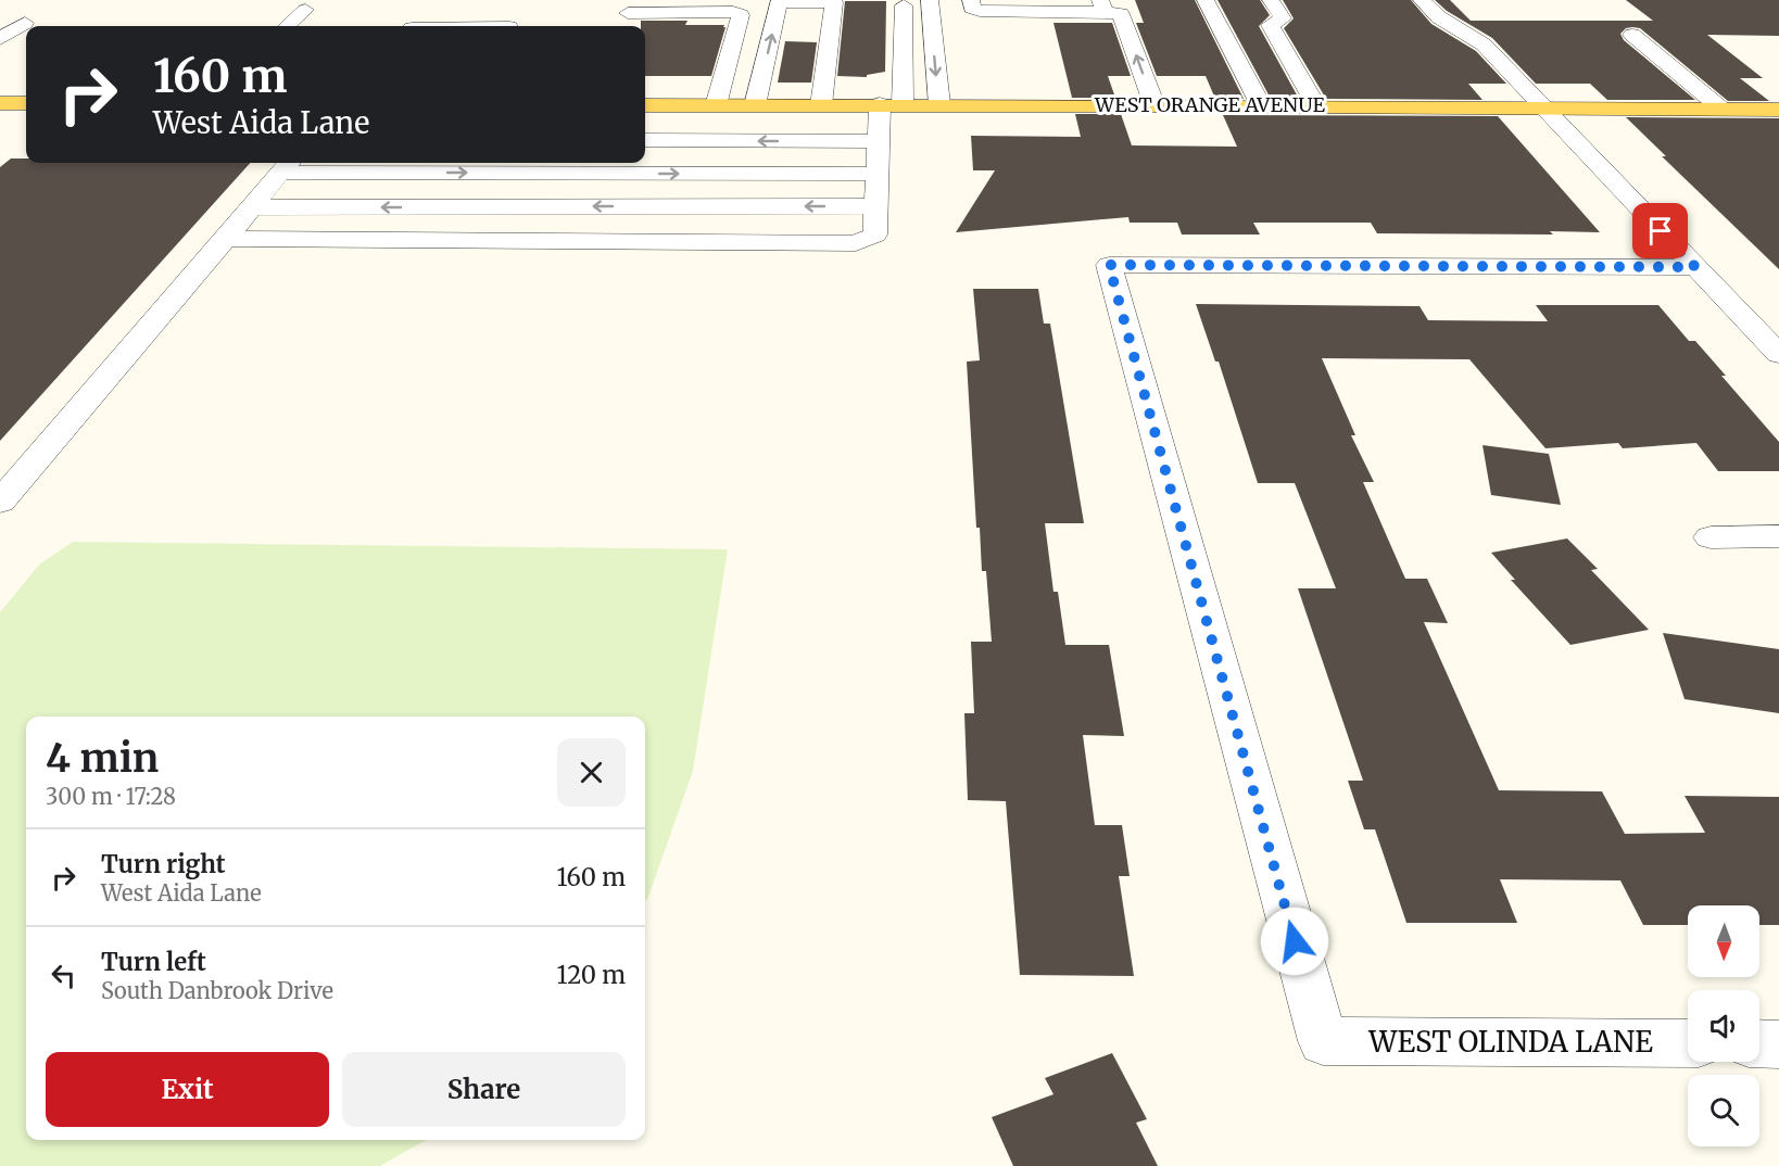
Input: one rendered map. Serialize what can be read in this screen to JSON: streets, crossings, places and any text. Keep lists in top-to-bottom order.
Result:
{
  "streets": {
    "main road": ["WEST ORANGE AVENUE"],
    "street": ["WEST OLINDA LANE"]
  },
  "north": "bottom",
  "page": {
    "turn": ["160 m", "West Aida Lane"],
    "heading": ["4 min", "300 m · 17:28"],
    "list": [
      {
        "name": "Turn right",
        "note": "West Aida Lane",
        "value": "160 m"
      },
      {
        "name": "Turn left",
        "note": "South Danbrook Drive",
        "value": "120 m"
      }
    ],
    "buttons": ["Exit", "Share"]
  }
}
